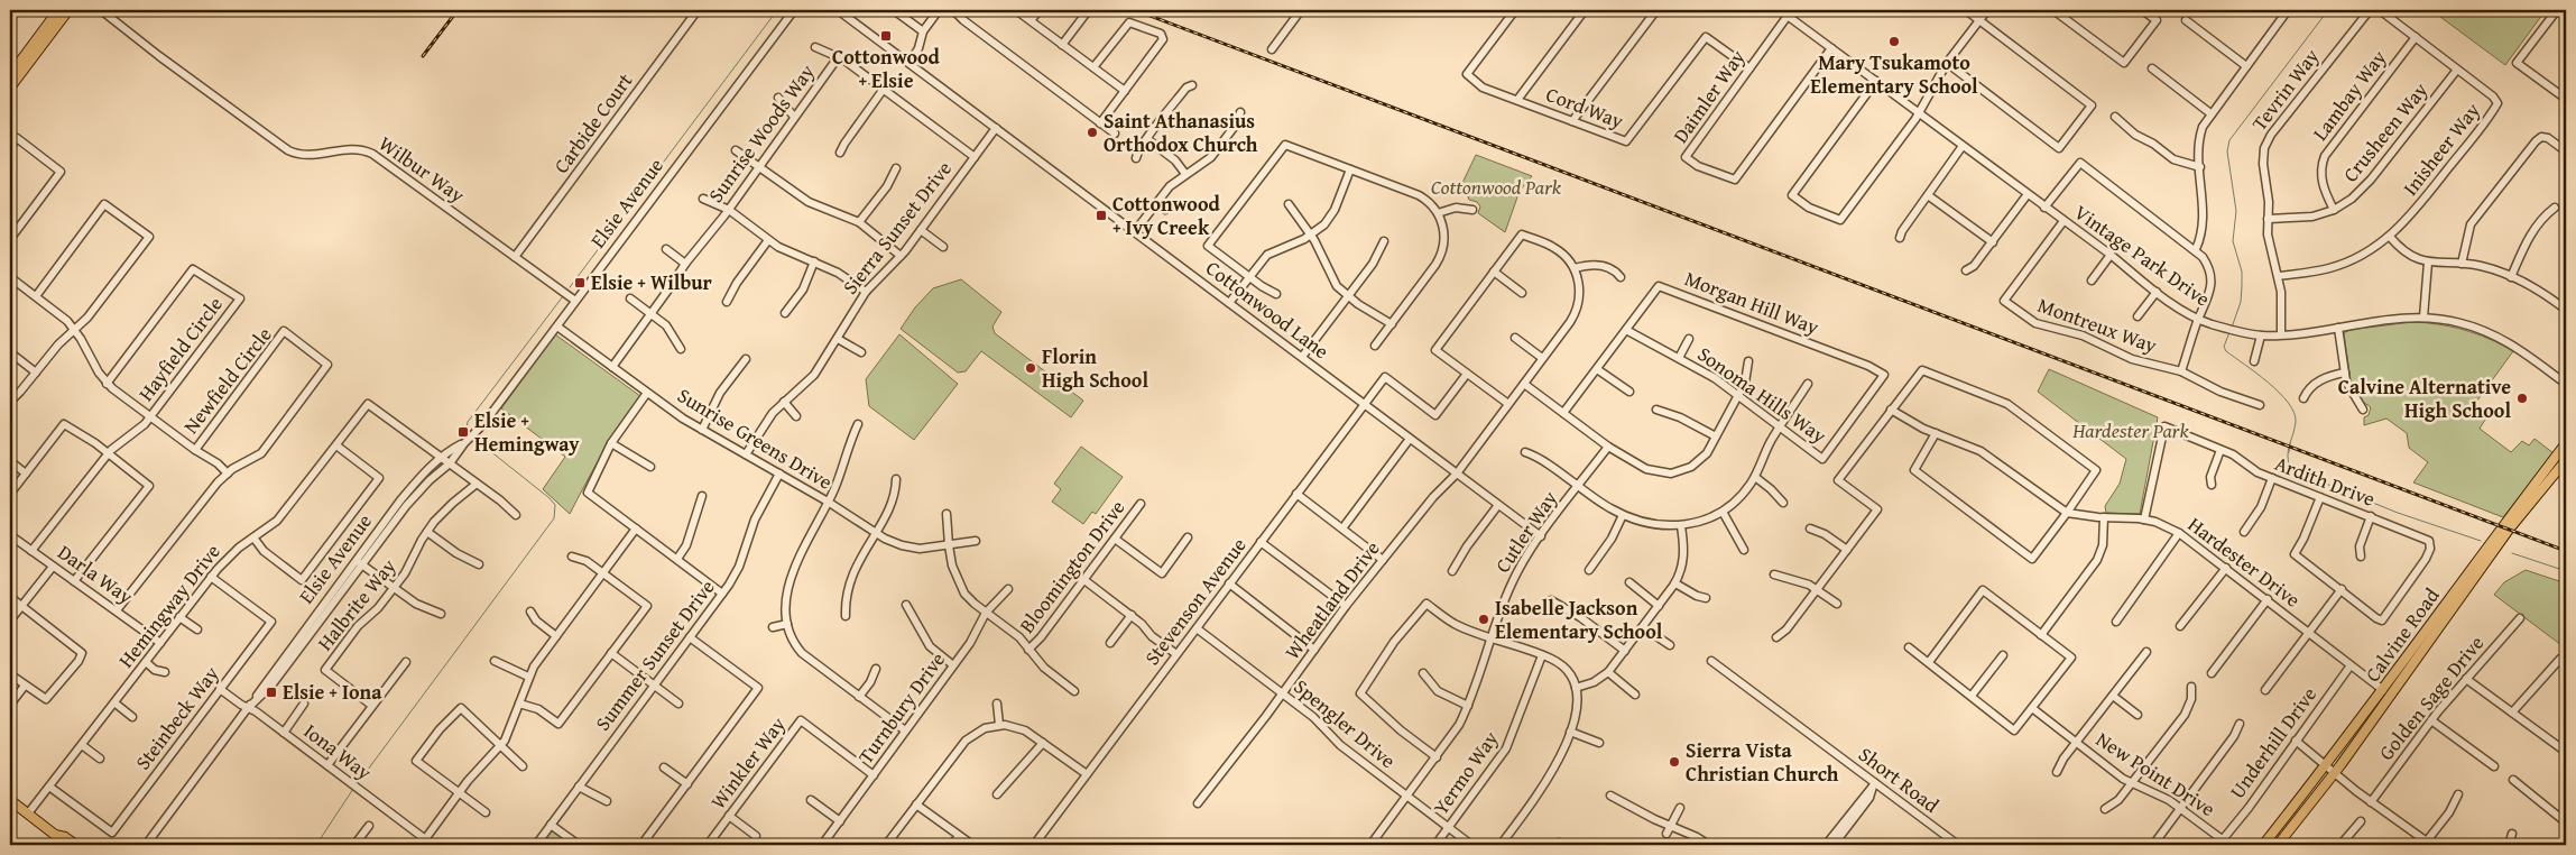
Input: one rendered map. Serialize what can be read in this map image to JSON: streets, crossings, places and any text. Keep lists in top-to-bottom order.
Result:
{
  "streets": {
    "main road": ["Calvine Road"],
    "street": [
      "Tevrin Way",
      "Lambay Way",
      "Daimler Way",
      "Cord Way",
      "Carbide Court",
      "Crusheen Way",
      "Sunrise Woods Way",
      "Inisheer Way",
      "Wilbur Way",
      "Elsie Avenue",
      "Sierra Sunset Drive",
      "Vintage Park Drive",
      "Morgan Hill Way",
      "Cottonwood Lane",
      "Montreux Way",
      "Hayfield Circle",
      "Newfield Circle",
      "Sonoma Hills Way",
      "Sunrise Greens Drive",
      "Ardith Drive",
      "Cutler Way",
      "Hardester Drive",
      "Bloomington Drive",
      "Darla Way",
      "Wheatland Drive",
      "Stevenson Avenue",
      "Halbrite Way",
      "Hemingway Drive",
      "Summer Sunset Drive",
      "Golden Sage Drive",
      "Turnbury Drive",
      "Steinbeck Way",
      "Spengler Drive",
      "Underhill Drive",
      "Iona Way",
      "Winkler Way",
      "Yermo Way",
      "New Point Drive",
      "Short Road"
    ]
  },
  "crossings": [
    ["Tevrin Way", "Crusheen Way"],
    ["Tevrin Way", "Inisheer Way"],
    ["Tevrin Way", "Vintage Park Drive"],
    ["Lambay Way", "Crusheen Way"],
    ["Lambay Way", "Inisheer Way"],
    ["Daimler Way", "Cord Way"],
    ["Daimler Way", "Vintage Park Drive"],
    ["Carbide Court", "Wilbur Way"],
    ["Crusheen Way", "Inisheer Way"],
    ["Sunrise Woods Way", "Sierra Sunset Drive"],
    ["Sunrise Woods Way", "Sunrise Greens Drive"],
    ["Wilbur Way", "Elsie Avenue"],
    ["Elsie Avenue", "Sunrise Greens Drive"],
    ["Elsie Avenue", "Hemingway Drive"],
    ["Elsie Avenue", "Iona Way"],
    ["Sierra Sunset Drive", "Cottonwood Lane"],
    ["Sierra Sunset Drive", "Sunrise Greens Drive"],
    ["Vintage Park Drive", "Montreux Way"],
    ["Morgan Hill Way", "Sonoma Hills Way"],
    ["Cottonwood Lane", "Cutler Way"],
    ["Cottonwood Lane", "Wheatland Drive"],
    ["Cottonwood Lane", "Stevenson Avenue"],
    ["Sunrise Greens Drive", "Summer Sunset Drive"],
    ["Ardith Drive", "Hardester Drive"],
    ["Cutler Way", "Spengler Drive"],
    ["Hardester Drive", "Calvine Road"],
    ["Hardester Drive", "Underhill Drive"],
    ["Darla Way", "Hemingway Drive"],
    ["Wheatland Drive", "Spengler Drive"],
    ["Stevenson Avenue", "Spengler Drive"],
    ["Hemingway Drive", "Steinbeck Way"],
    ["Turnbury Drive", "Winkler Way"],
    ["Steinbeck Way", "Iona Way"],
    ["Spengler Drive", "Yermo Way"],
    ["Underhill Drive", "New Point Drive"]
  ],
  "parks": ["Cottonwood Park", "Hardester Park"],
  "places": {
    "transit": [
      "Cottonwood + Elsie",
      "Cottonwood + Ivy Creek",
      "Elsie + Wilbur",
      "Elsie + Hemingway",
      "Elsie + Iona"
    ],
    "other": [
      "Mary Tsukamoto Elementary School",
      "Saint Athanasius Orthodox Church",
      "Florin High School",
      "Calvine Alternative High School",
      "Isabelle Jackson Elementary School",
      "Sierra Vista Christian Church"
    ]
  }
}
